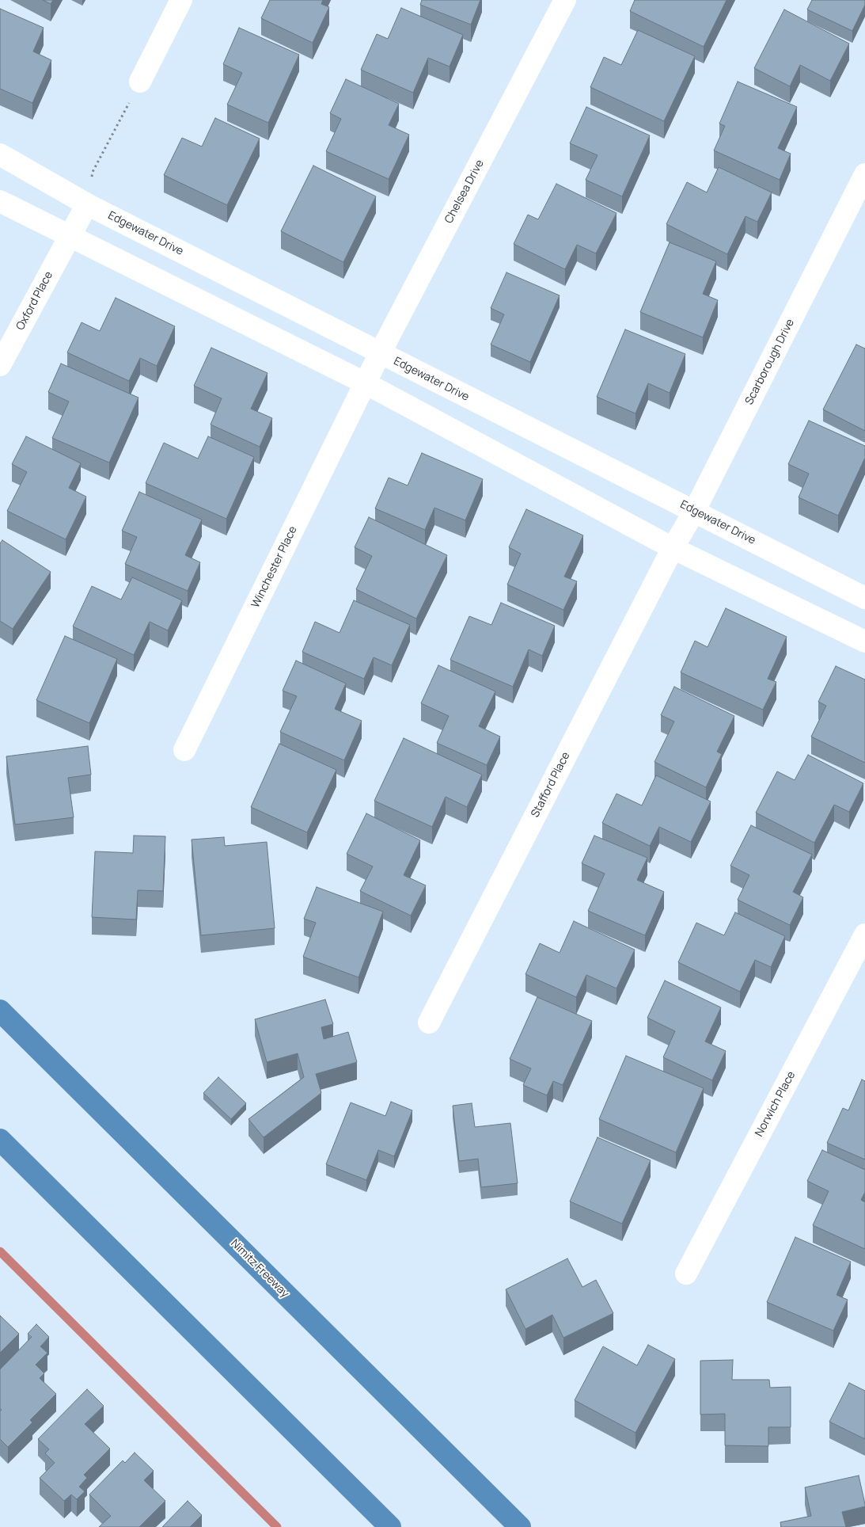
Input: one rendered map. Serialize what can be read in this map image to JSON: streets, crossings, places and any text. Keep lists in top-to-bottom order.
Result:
{
  "streets": {
    "highway": ["Nimitz Freeway"],
    "street": [
      "Chelsea Drive",
      "Edgewater Drive",
      "Oxford Place",
      "Scarborough Drive",
      "Winchester Place",
      "Stafford Place",
      "Norwich Place"
    ]
  },
  "crossings": [
    ["Chelsea Drive", "Edgewater Drive"],
    ["Chelsea Drive", "Winchester Place"],
    ["Edgewater Drive", "Oxford Place"],
    ["Edgewater Drive", "Scarborough Drive"],
    ["Scarborough Drive", "Stafford Place"]
  ]
}
